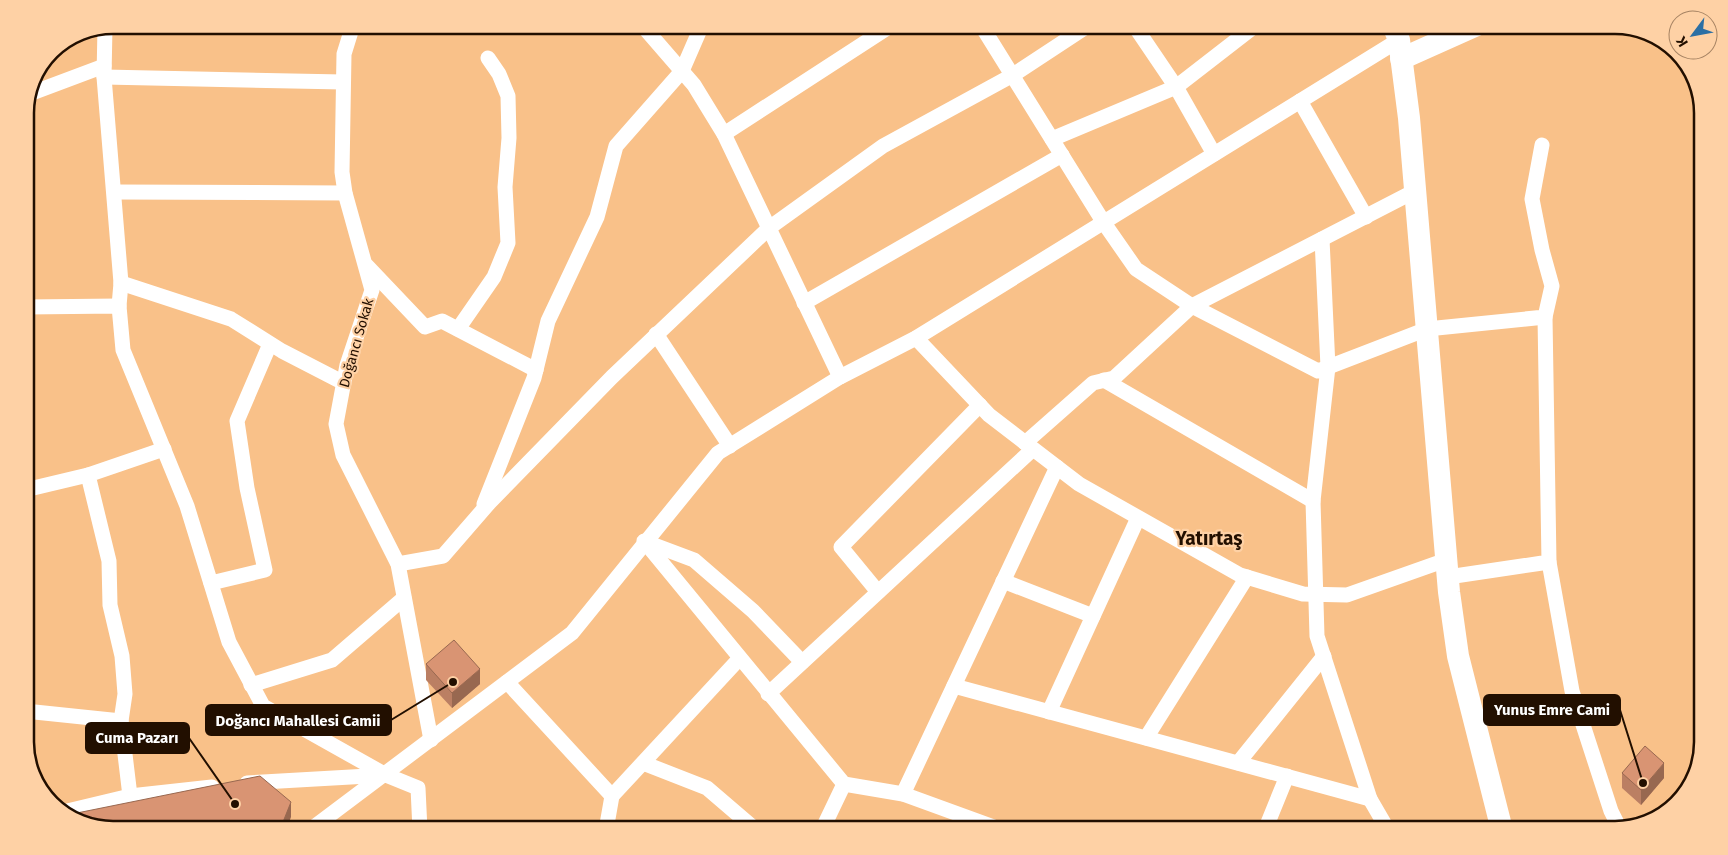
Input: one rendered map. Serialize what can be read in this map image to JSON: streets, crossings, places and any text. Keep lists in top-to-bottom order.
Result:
{
  "streets": {
    "street": ["Doğancı Sokak"]
  },
  "districts": ["Yatırtaş"],
  "places": ["Doğancı Mahallesi Camii", "Yunus Emre Cami", "Cuma Pazarı"],
  "north": "bottom left"
}
